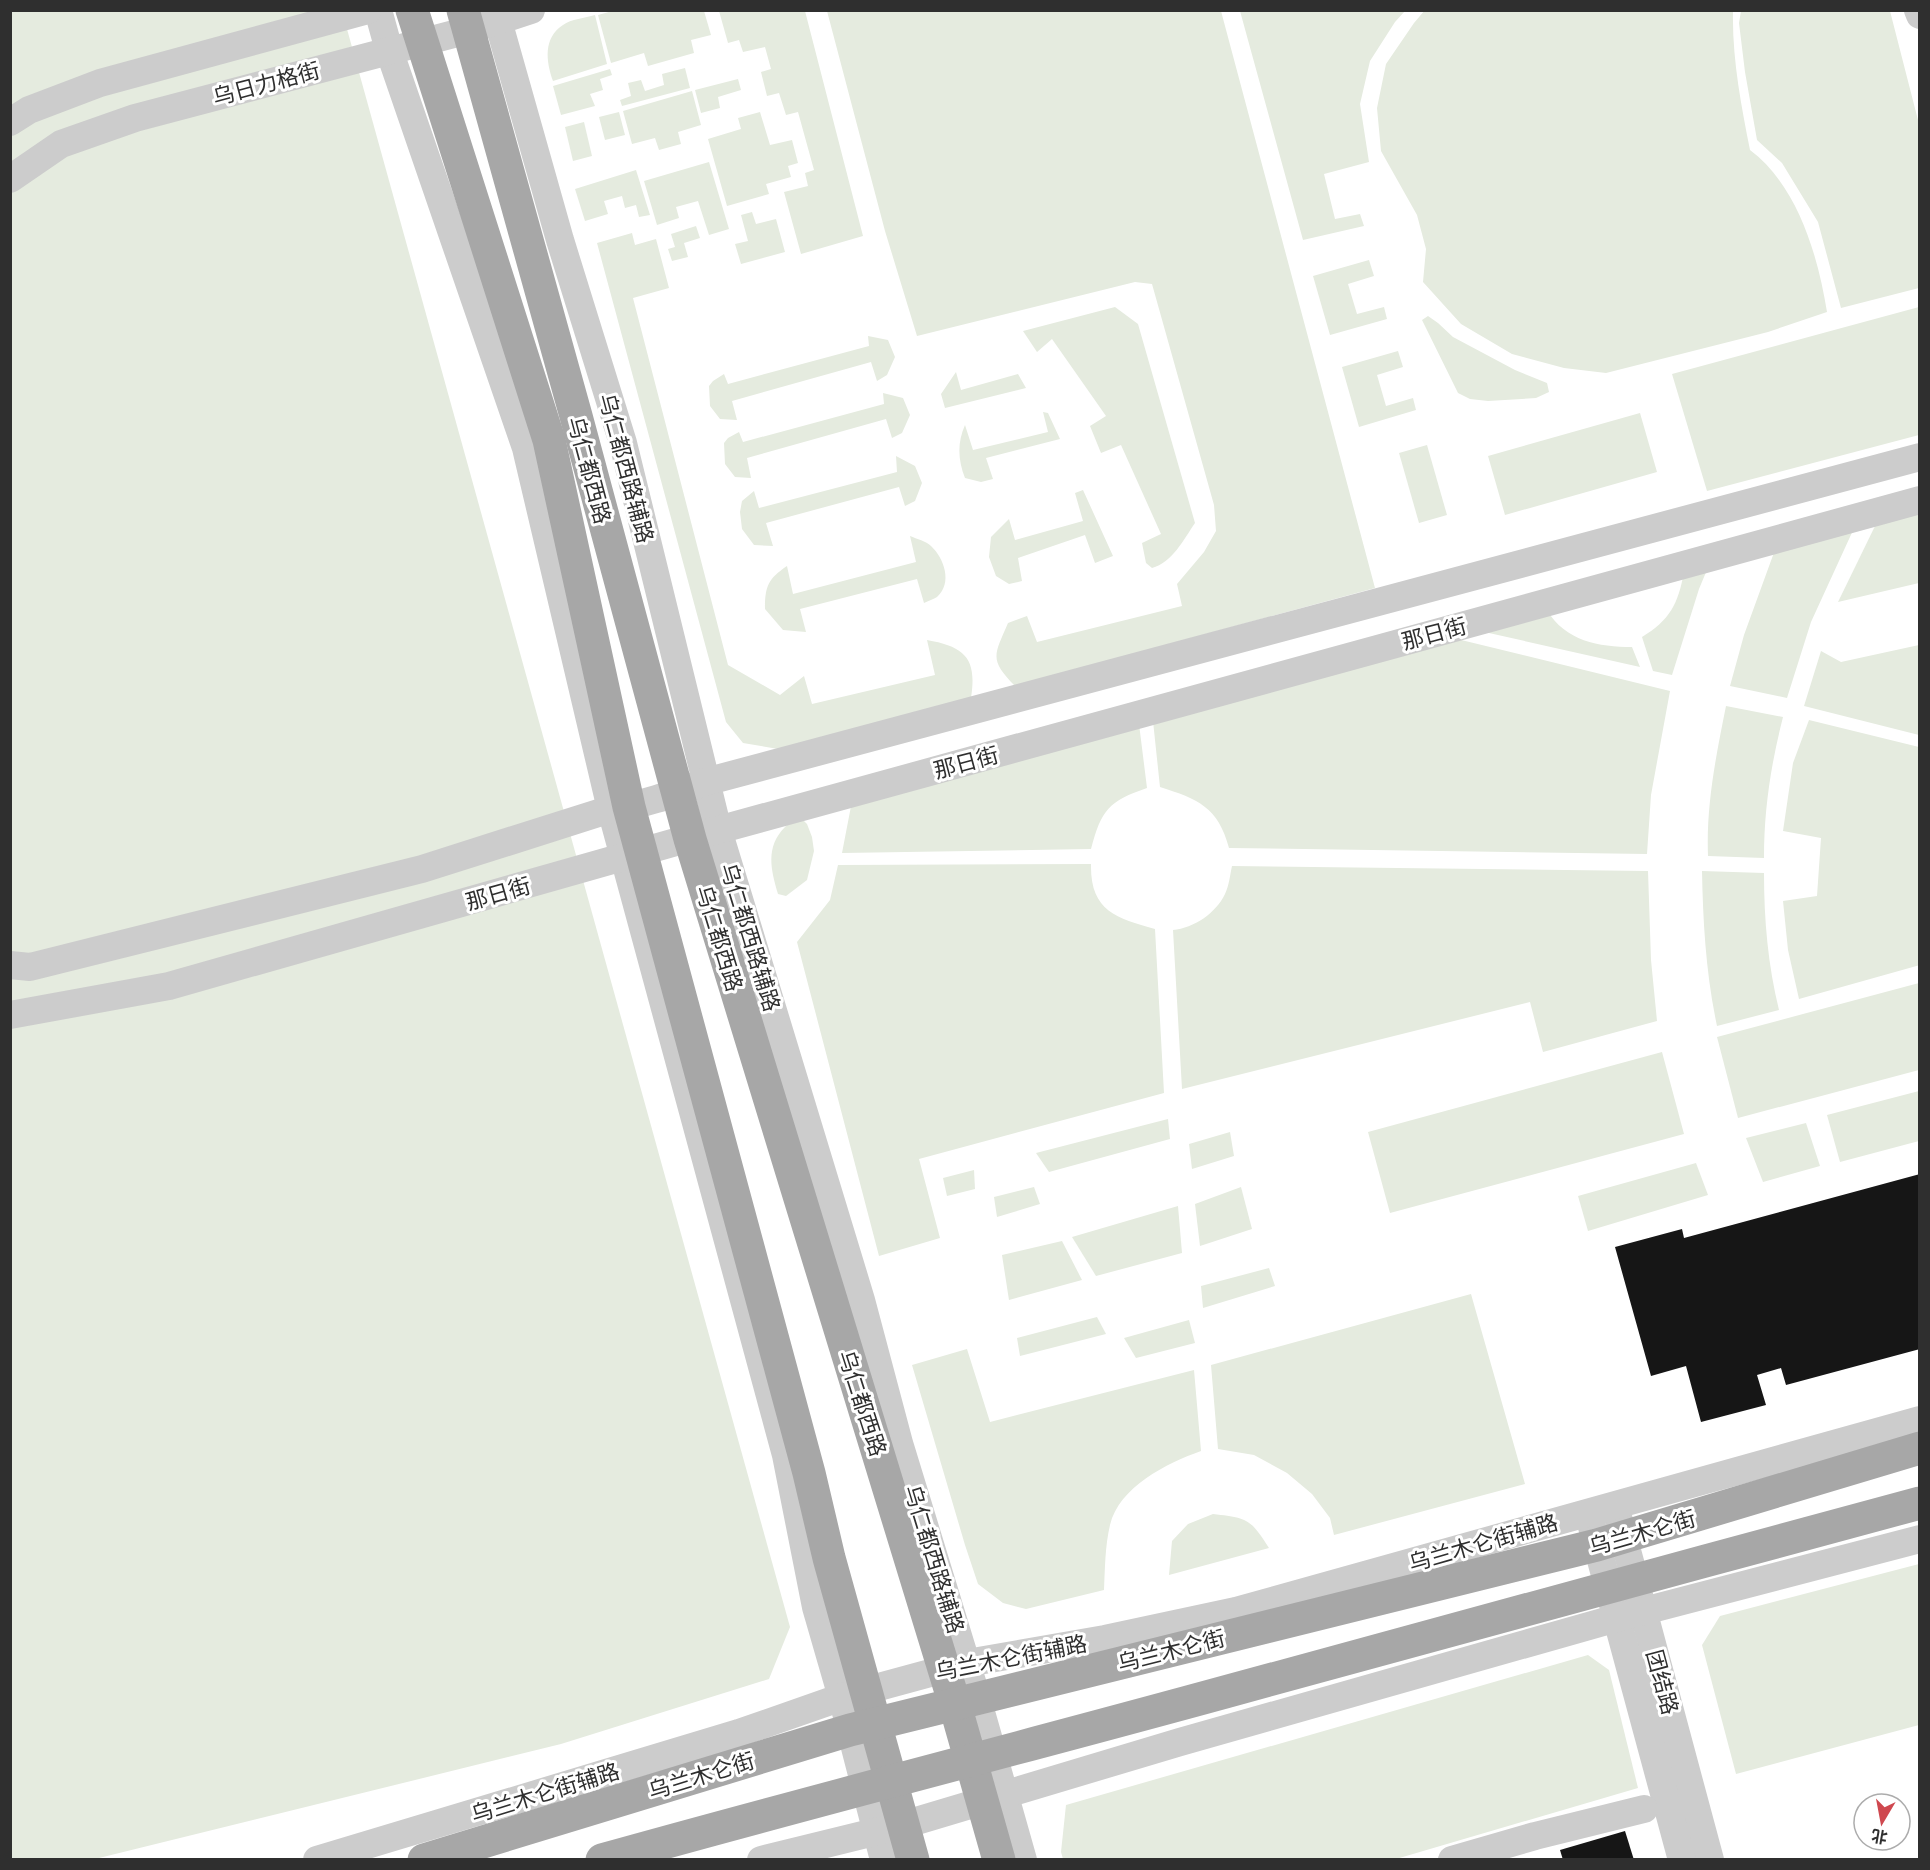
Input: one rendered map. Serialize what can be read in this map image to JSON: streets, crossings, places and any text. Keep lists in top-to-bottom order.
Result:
{
  "streets": {
    "main road": ["乌仁都西路", "乌兰木仑街"],
    "street": [
      "乌日力格街",
      "那日街",
      "乌兰木仑街辅路",
      "团结路"
    ]
  },
  "crossings": [
    ["乌日力格街", "乌仁都西路"],
    ["乌仁都西路", "那日街"],
    ["乌仁都西路", "乌兰木仑街"],
    ["乌仁都西路", "乌兰木仑街辅路"],
    ["乌兰木仑街", "团结路"],
    ["乌兰木仑街辅路", "团结路"]
  ],
  "north": "bottom"
}
